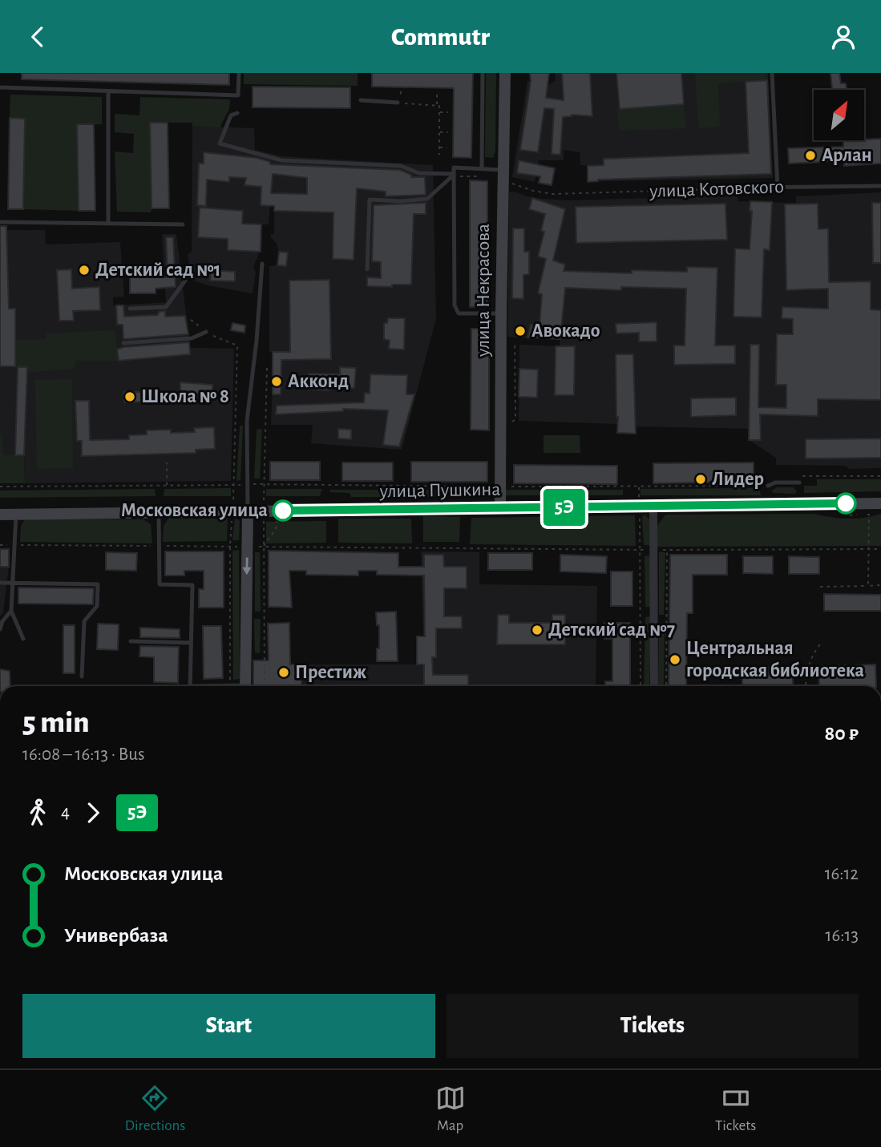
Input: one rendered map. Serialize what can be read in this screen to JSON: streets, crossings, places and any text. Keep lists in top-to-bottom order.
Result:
{
  "streets": {
    "main road": ["улица Некрасова", "улица Пушкина"],
    "lane": ["улица Котовского"]
  },
  "crossings": [
    ["улица Котовского", "улица Некрасова"],
    ["улица Некрасова", "улица Пушкина"]
  ],
  "places": [
    "Арлан",
    "Детский сад №1",
    "Авокадо",
    "Акконд",
    "Школа № 8",
    "Лидер",
    "Московская улица",
    "Детский сад №7",
    "Центральная городская библиотека",
    "Престиж"
  ],
  "lines": ["bus line 5Э"],
  "north": "top right",
  "page": {
    "header": "Commutr",
    "on_map": "5Э",
    "heading": ["5 min", "16:08 – 16:13 · Bus", "80 ₽"],
    "legs": ["4", "5Э"],
    "list": [
      {
        "name": "Московская улица",
        "value": "16:12"
      },
      {
        "name": "Универбаза",
        "value": "16:13"
      }
    ],
    "buttons": ["Start", "Tickets"],
    "tabs": ["Directions", "Map", "Tickets"]
  }
}
